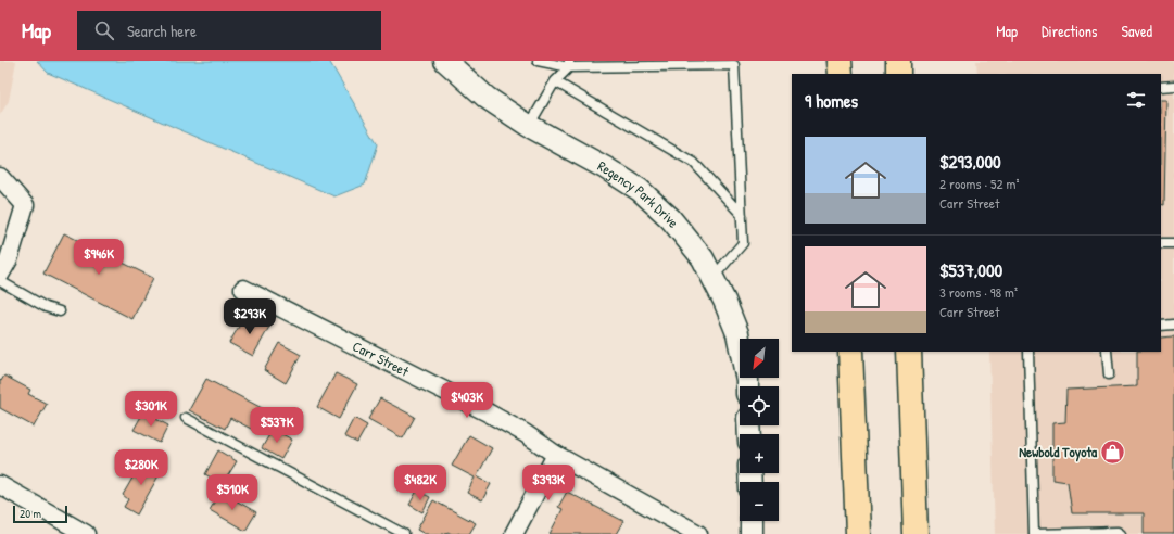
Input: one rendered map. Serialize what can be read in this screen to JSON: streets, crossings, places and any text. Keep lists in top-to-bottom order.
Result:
{
  "streets": {
    "street": ["Regency Park Drive", "Carr Street"]
  },
  "places": {
    "shop": ["Newbold Toyota"]
  },
  "scale_bar": "20 m",
  "north": "bottom left",
  "page": {
    "header": "Map",
    "search": "Search here",
    "nav": ["Map", "Directions", "Saved"],
    "heading": "9 homes",
    "list": [
      {
        "name": "$293,000",
        "note": "2 rooms · 52 m² · Carr Street"
      },
      {
        "name": "$537,000",
        "note": "3 rooms · 98 m² · Carr Street"
      }
    ],
    "price": [
      "$946K",
      "$293K",
      "$403K",
      "$301K",
      "$537K",
      "$280K",
      "$482K",
      "$393K",
      "$510K"
    ],
    "map_buttons": ["+", "−"],
    "scale": "20 m"
  }
}
